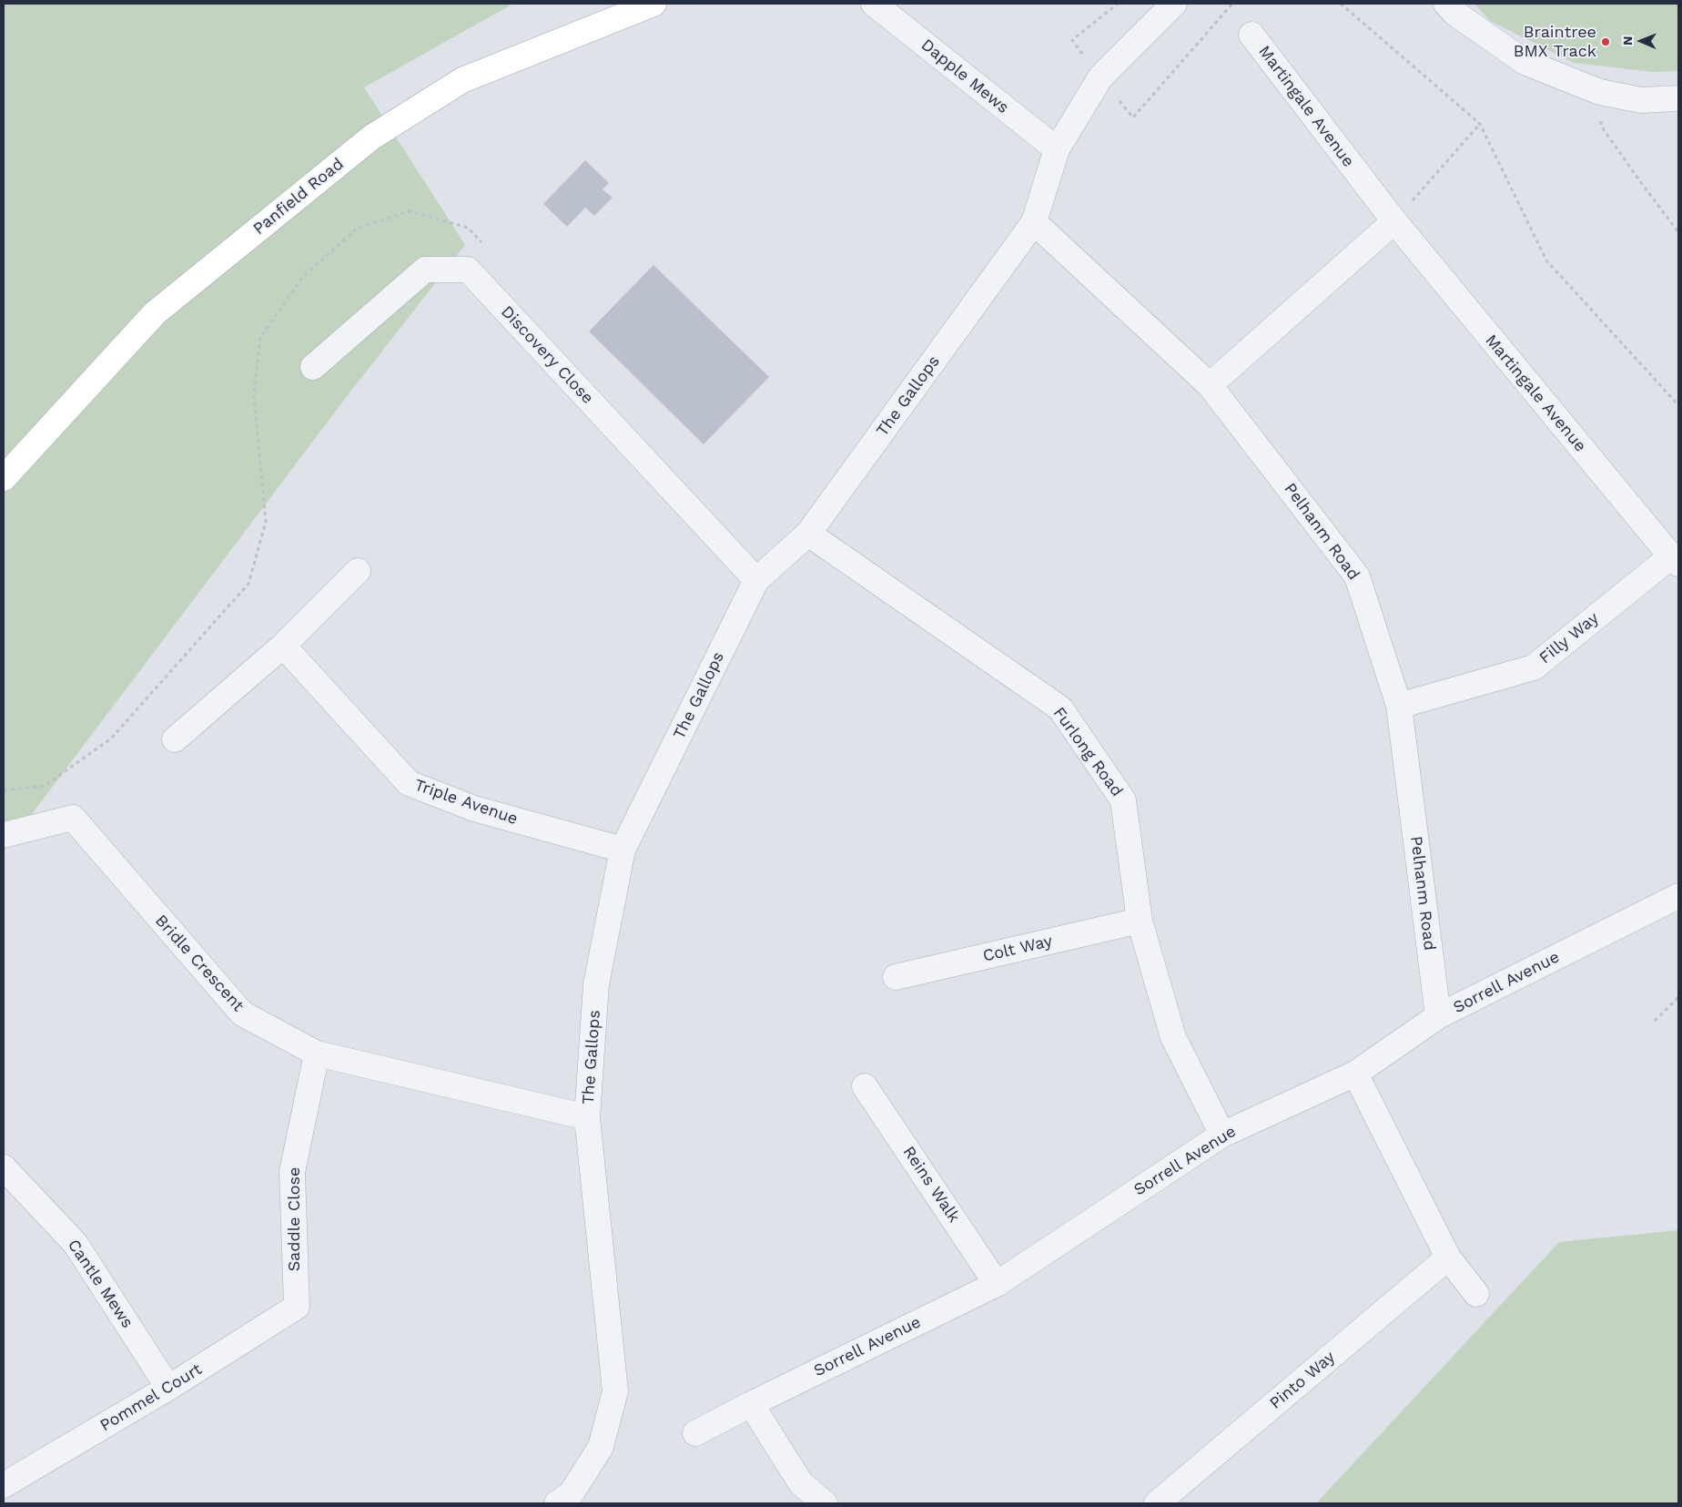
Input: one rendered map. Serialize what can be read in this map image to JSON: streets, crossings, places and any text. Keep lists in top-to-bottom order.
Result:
{
  "streets": {
    "main road": ["Panfield Road"],
    "street": [
      "Dapple Mews",
      "Martingale Avenue",
      "Discovery Close",
      "The Gallops",
      "Pelhanm Road",
      "Filly Way",
      "Furlong Road",
      "Triple Avenue",
      "Colt Way",
      "Bridle Crescent",
      "Sorrell Avenue",
      "Reins Walk",
      "Saddle Close",
      "Cantle Mews",
      "Pinto Way",
      "Pommel Court"
    ]
  },
  "crossings": [
    ["Dapple Mews", "The Gallops"],
    ["Martingale Avenue", "Filly Way"],
    ["Discovery Close", "The Gallops"],
    ["The Gallops", "Pelhanm Road"],
    ["The Gallops", "Furlong Road"],
    ["The Gallops", "Triple Avenue"],
    ["The Gallops", "Bridle Crescent"],
    ["Pelhanm Road", "Filly Way"],
    ["Pelhanm Road", "Sorrell Avenue"],
    ["Furlong Road", "Colt Way"],
    ["Furlong Road", "Sorrell Avenue"],
    ["Bridle Crescent", "Saddle Close"],
    ["Sorrell Avenue", "Reins Walk"],
    ["Saddle Close", "Pommel Court"],
    ["Cantle Mews", "Pommel Court"]
  ],
  "places": ["Braintree BMX Track"],
  "north": "left"
}
